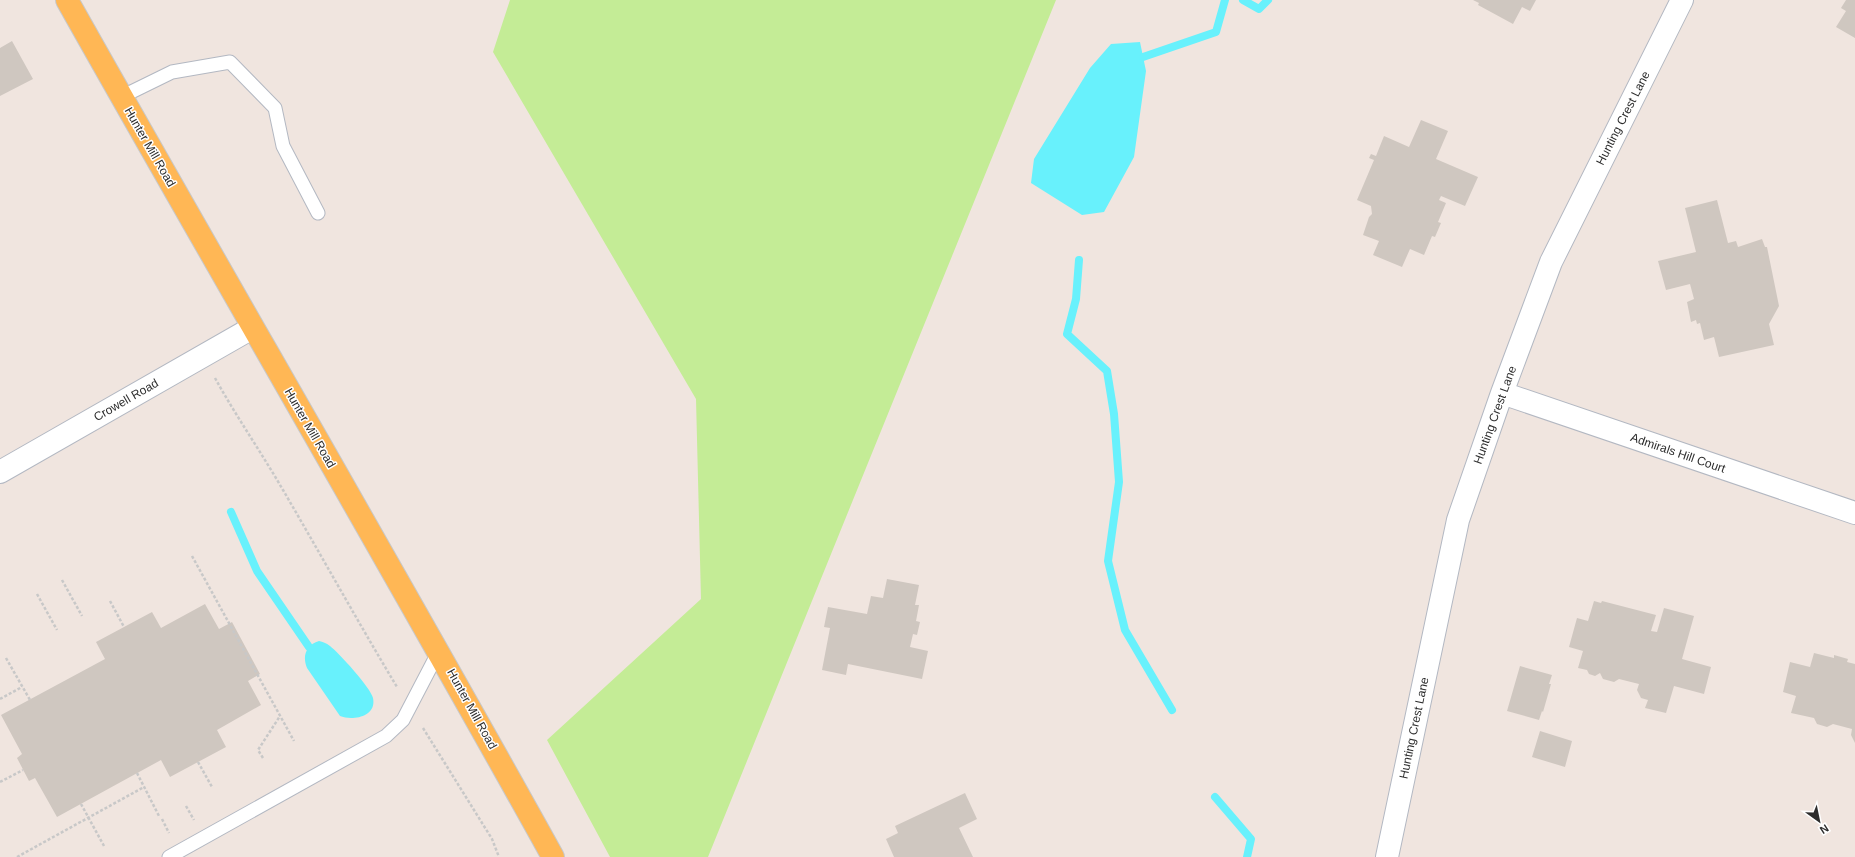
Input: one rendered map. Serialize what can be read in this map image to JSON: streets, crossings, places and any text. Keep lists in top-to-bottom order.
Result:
{
  "streets": {
    "main road": ["Hunter Mill Road"],
    "street": ["Hunting Crest Lane", "Crowell Road", "Admirals Hill Court"]
  },
  "crossings": [
    ["Hunting Crest Lane", "Admirals Hill Court"],
    ["Hunter Mill Road", "Crowell Road"]
  ],
  "north": "bottom right"
}
